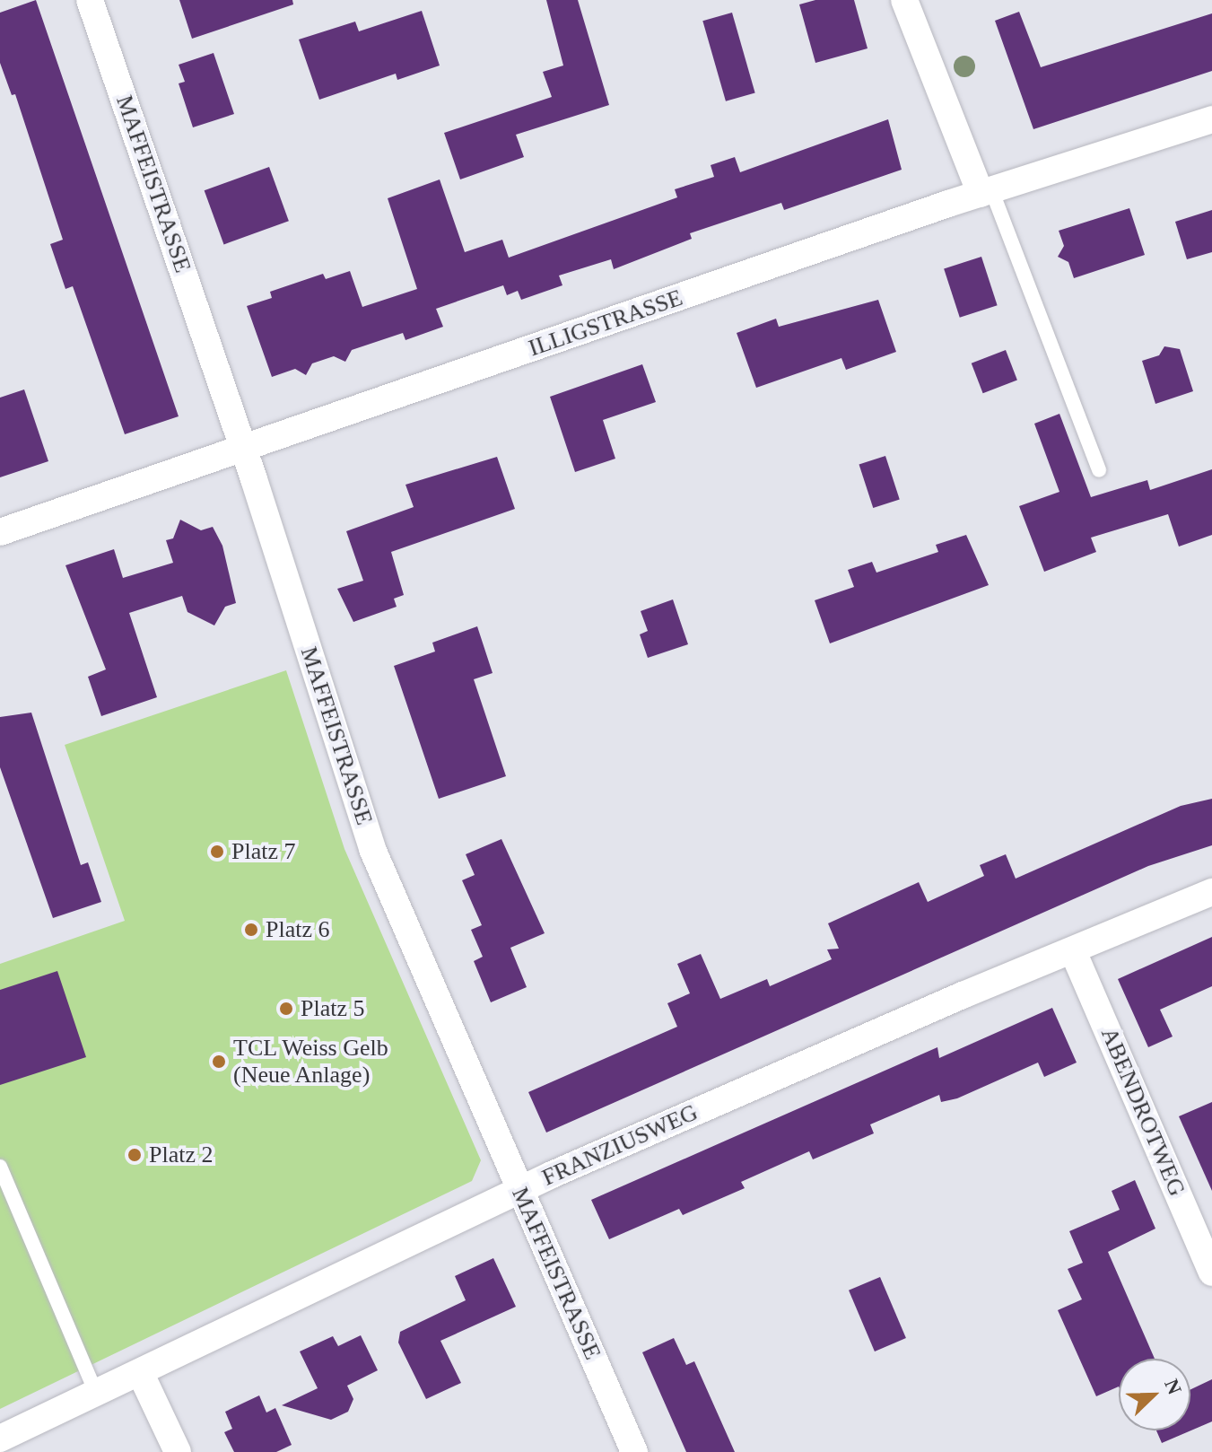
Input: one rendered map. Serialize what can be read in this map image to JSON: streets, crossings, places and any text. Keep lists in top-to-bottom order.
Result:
{
  "streets": {
    "street": [
      "MAFFEISTRASSE",
      "ILLIGSTRASSE",
      "ABENDROTWEG",
      "FRANZIUSWEG"
    ]
  },
  "crossings": [
    ["MAFFEISTRASSE", "ILLIGSTRASSE"],
    ["MAFFEISTRASSE", "FRANZIUSWEG"],
    ["ABENDROTWEG", "FRANZIUSWEG"]
  ],
  "places": [
    "Platz 7",
    "Platz 6",
    "Platz 5",
    "TCL Weiss Gelb (Neue Anlage)",
    "Platz 2"
  ],
  "north": "top right"
}
